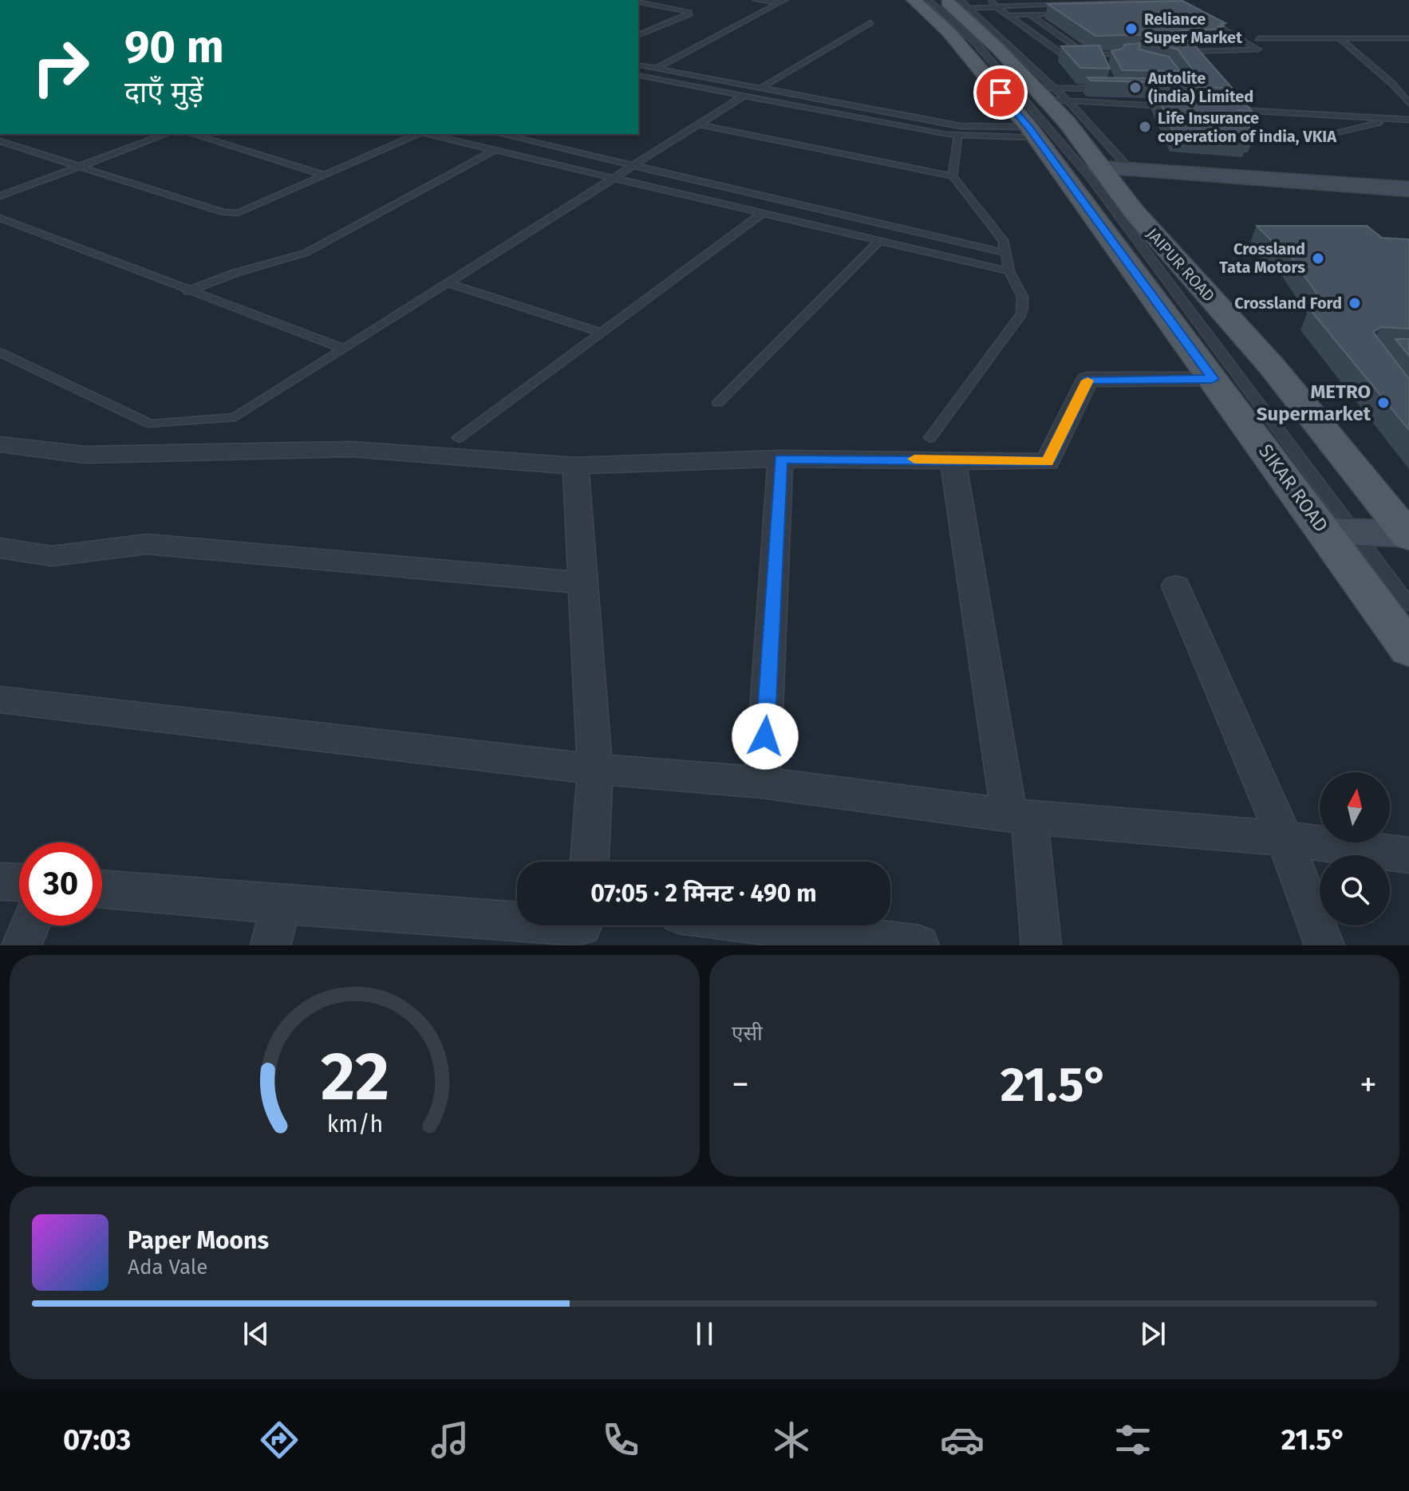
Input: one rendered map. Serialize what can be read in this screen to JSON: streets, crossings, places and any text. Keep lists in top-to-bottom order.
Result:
{
  "streets": {
    "main road": ["JAIPUR ROAD", "SIKAR ROAD"]
  },
  "places": [
    "Reliance Super Market",
    "Autolite (india) Limited",
    "Life Insurance coperation of india, VKIA",
    "Crossland Tata Motors",
    "Crossland Ford",
    "METRO Supermarket"
  ],
  "north": "top",
  "page": {
    "turn": ["90 m", "दाएँ मुड़ें"],
    "limit": "30",
    "trip": "07:05 · 2 मिनट · 490 m",
    "tile": "एसी",
    "heat": ["−", "21.5°", "+"],
    "song": ["Paper Moons", "Ada Vale"],
    "tabs": ["07:03", "21.5°"],
    "gauge": ["22", "km/h"]
  }
}
